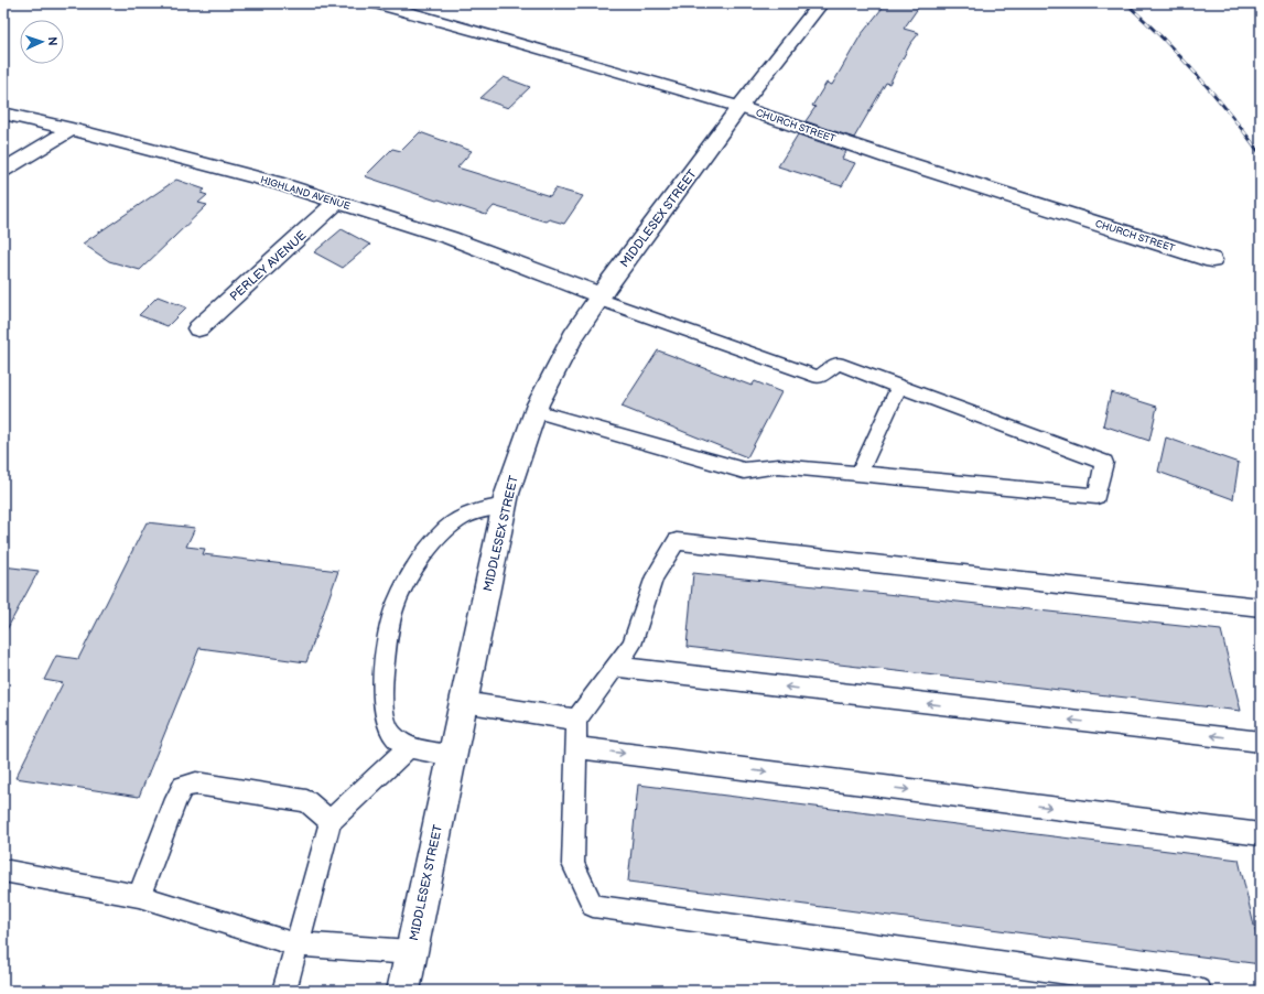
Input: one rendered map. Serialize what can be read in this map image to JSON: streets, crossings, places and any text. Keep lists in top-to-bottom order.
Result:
{
  "streets": {
    "street": [
      "CHURCH STREET",
      "HIGHLAND AVENUE",
      "MIDDLESEX STREET",
      "PERLEY AVENUE"
    ]
  },
  "crossings": [
    ["CHURCH STREET", "MIDDLESEX STREET"],
    ["HIGHLAND AVENUE", "MIDDLESEX STREET"],
    ["HIGHLAND AVENUE", "PERLEY AVENUE"]
  ],
  "north": "right"
}
